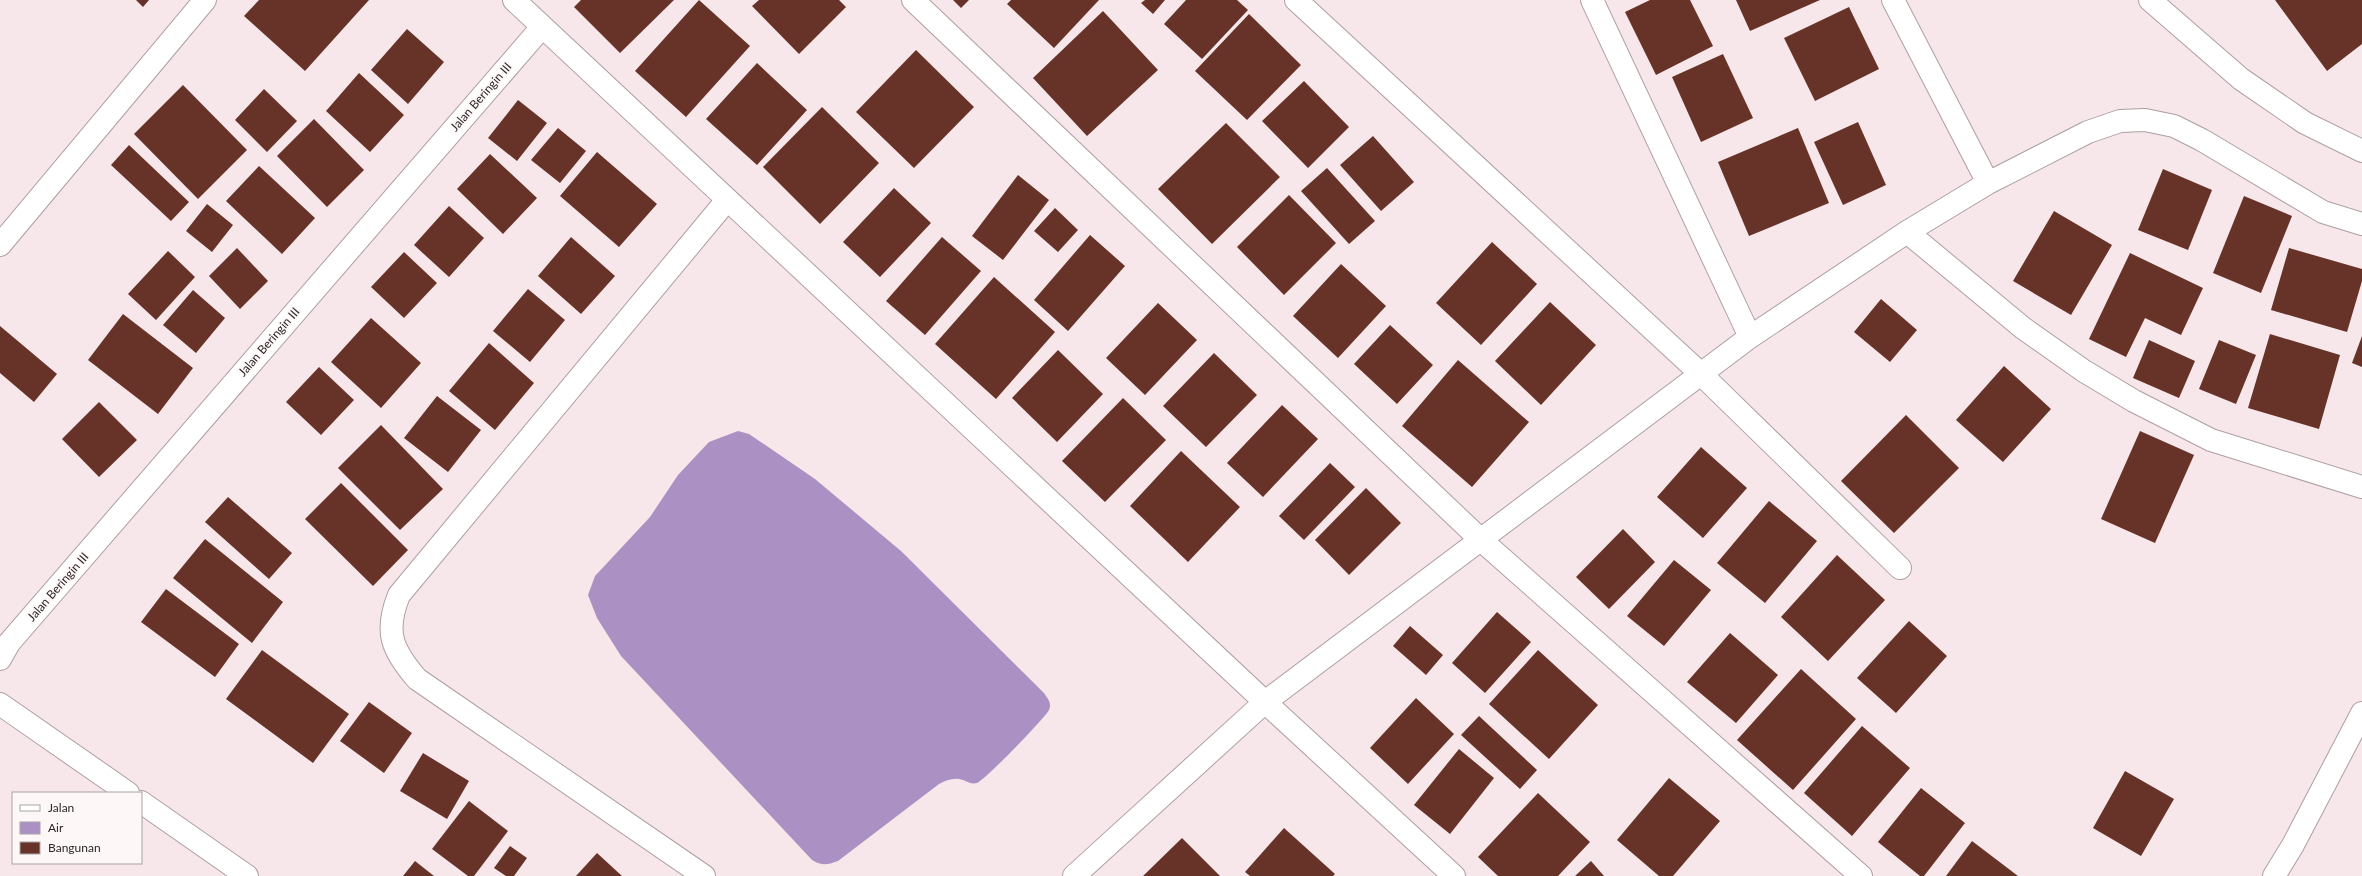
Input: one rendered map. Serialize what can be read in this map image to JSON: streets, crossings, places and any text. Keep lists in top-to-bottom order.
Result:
{
  "streets": {
    "street": ["Jalan Beringin III"]
  },
  "legend": ["Jalan", "Air", "Bangunan"]
}
